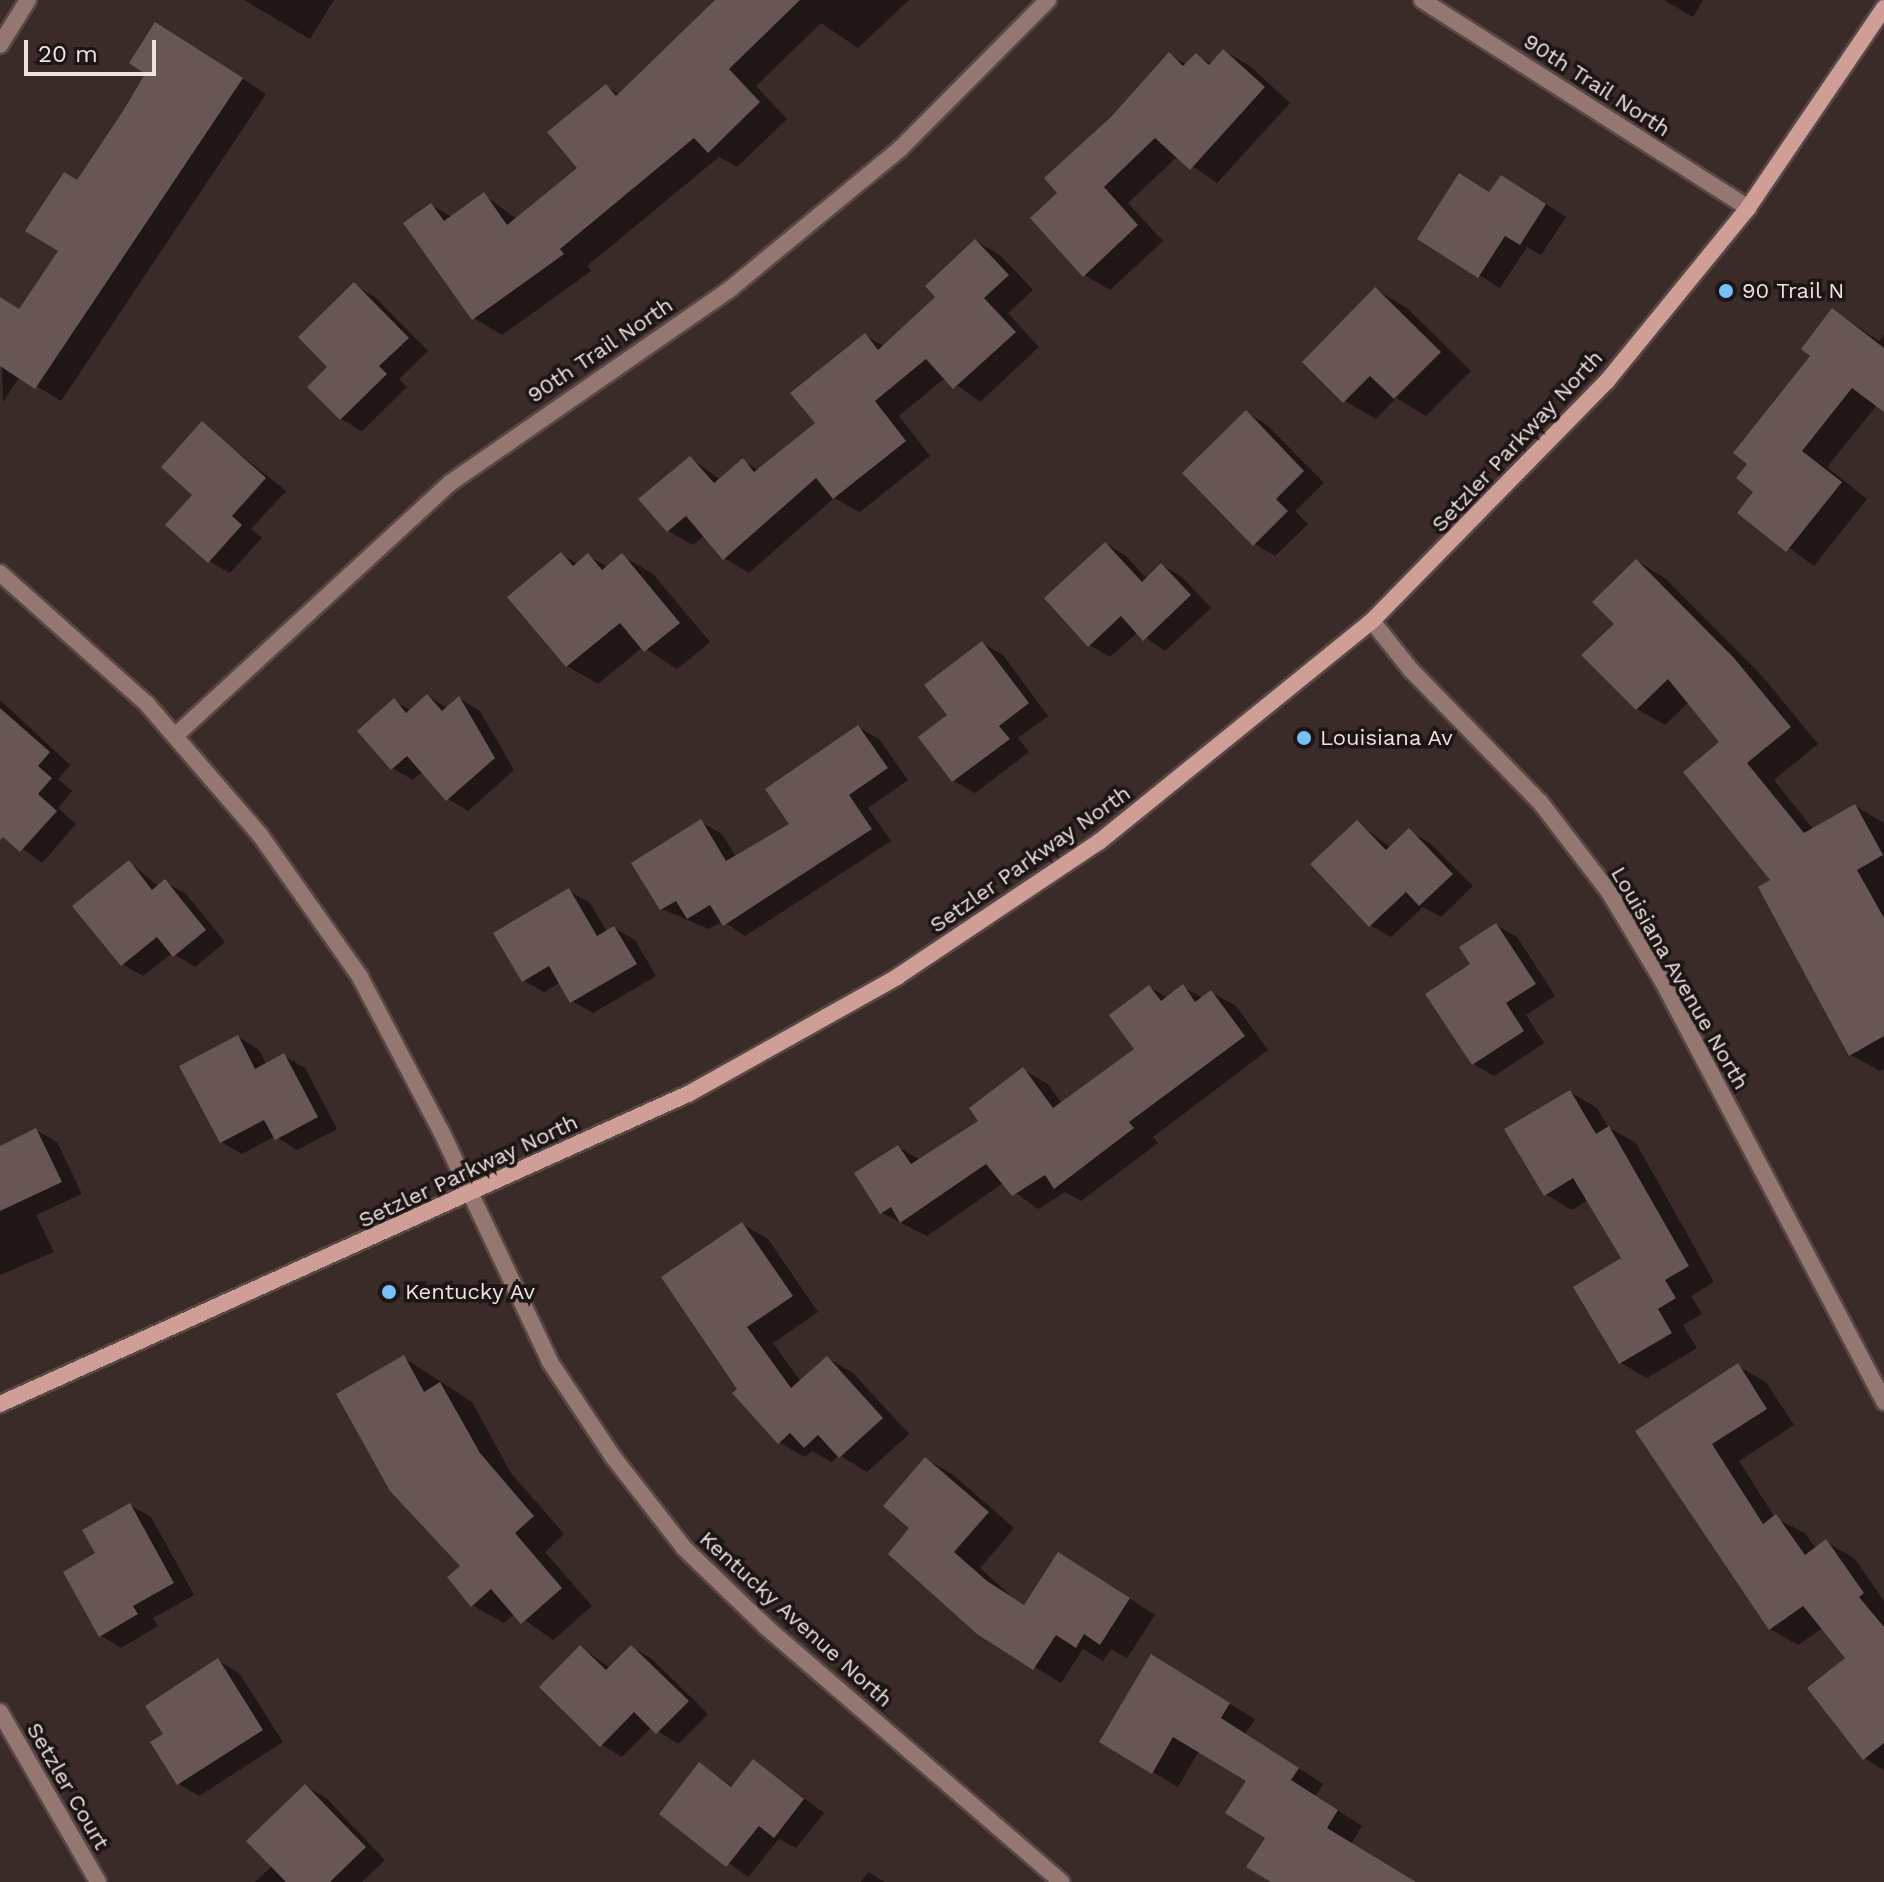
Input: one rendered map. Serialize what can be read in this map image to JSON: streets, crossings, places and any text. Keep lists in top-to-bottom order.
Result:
{
  "streets": {
    "street": [
      "90th Trail North",
      "Setzler Parkway North",
      "Louisiana Avenue North",
      "Kentucky Avenue North",
      "Setzler Court"
    ]
  },
  "crossings": [
    ["90th Trail North", "Setzler Parkway North"],
    ["90th Trail North", "Kentucky Avenue North"],
    ["Setzler Parkway North", "Louisiana Avenue North"],
    ["Setzler Parkway North", "Kentucky Avenue North"]
  ],
  "places": ["90 Trail N", "Louisiana Av", "Kentucky Av"],
  "scale_bar": "20 m"
}
